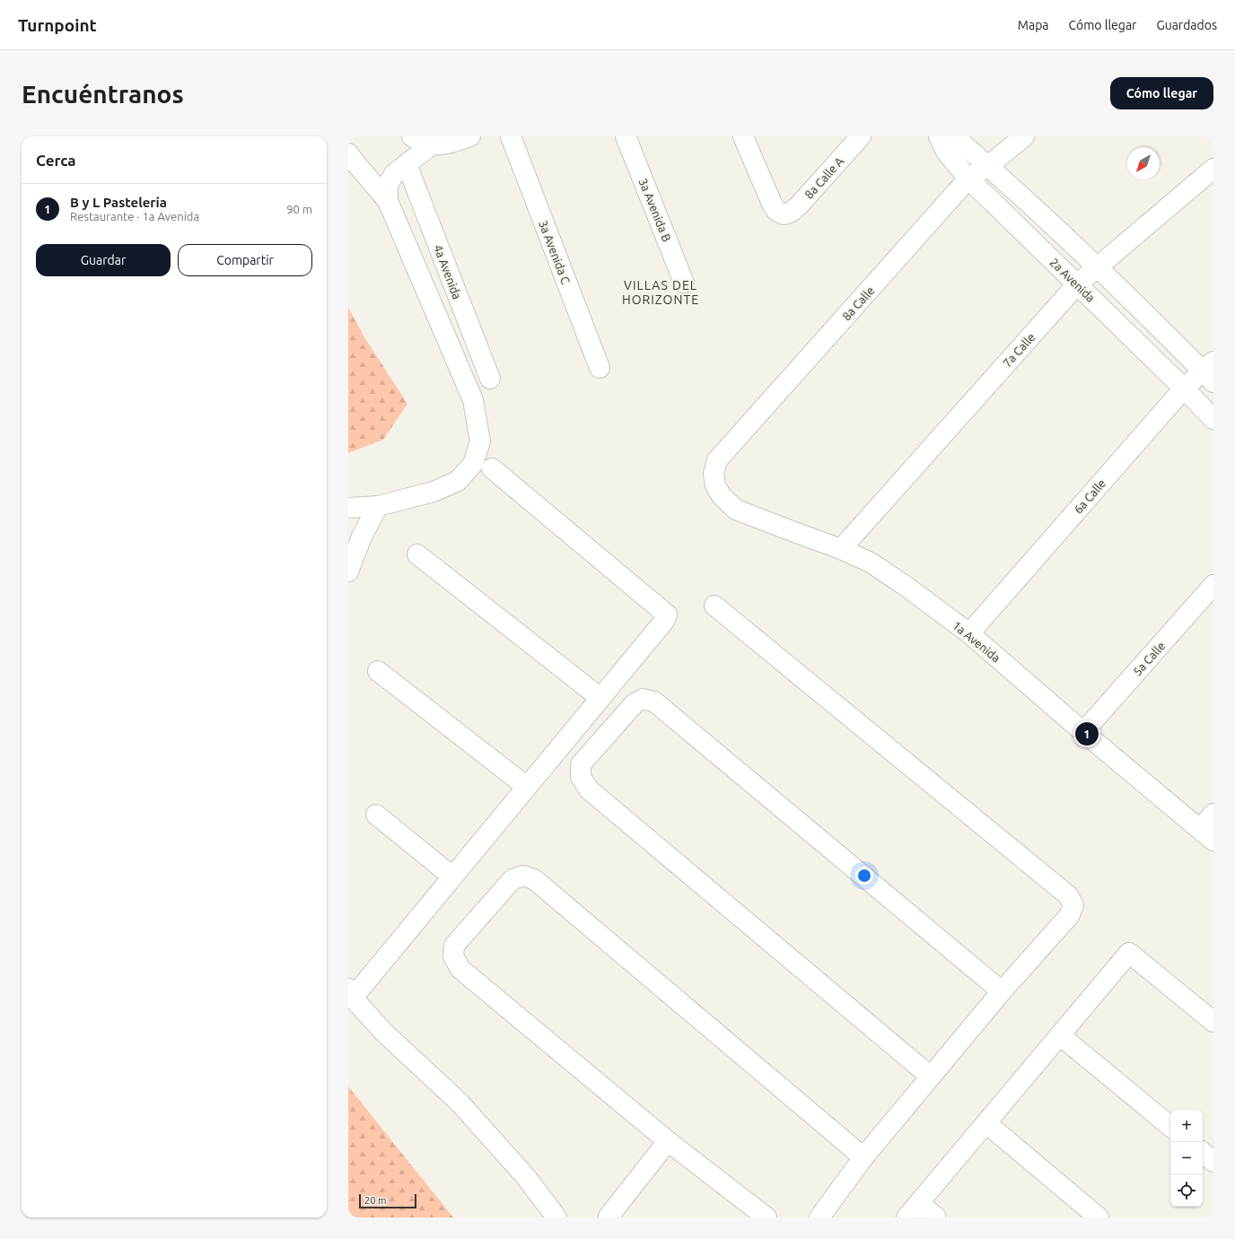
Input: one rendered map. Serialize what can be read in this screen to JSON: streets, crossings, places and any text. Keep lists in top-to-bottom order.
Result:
{
  "streets": {
    "street": [
      "8a Calle A",
      "3a Avenida B",
      "3a Avenida C",
      "4a Avenida",
      "2a Avenida",
      "8a Calle",
      "7a Calle",
      "6a Calle",
      "1a Avenida",
      "5a Calle"
    ]
  },
  "crossings": [
    ["2a Avenida", "8a Calle"],
    ["2a Avenida", "7a Calle"],
    ["2a Avenida", "6a Calle"],
    ["8a Calle", "1a Avenida"],
    ["7a Calle", "1a Avenida"],
    ["6a Calle", "1a Avenida"],
    ["1a Avenida", "5a Calle"]
  ],
  "districts": ["VILLAS DEL HORIZONTE"],
  "scale_bar": "20 m",
  "north": "bottom left",
  "page": {
    "header": "Turnpoint",
    "nav": ["Mapa", "Cómo llegar", "Guardados"],
    "buttons": [
      "Cómo llegar",
      ["Guardar", "Compartir"]
    ],
    "title": "Encuéntranos",
    "heading": "Cerca",
    "list": [
      {
        "mark": "1",
        "name": "B y L Pastelería",
        "note": "Restaurante · 1a Avenida",
        "value": "90 m"
      }
    ],
    "pins": "1",
    "map_buttons": ["+", "−"],
    "scale": "20 m"
  }
}
